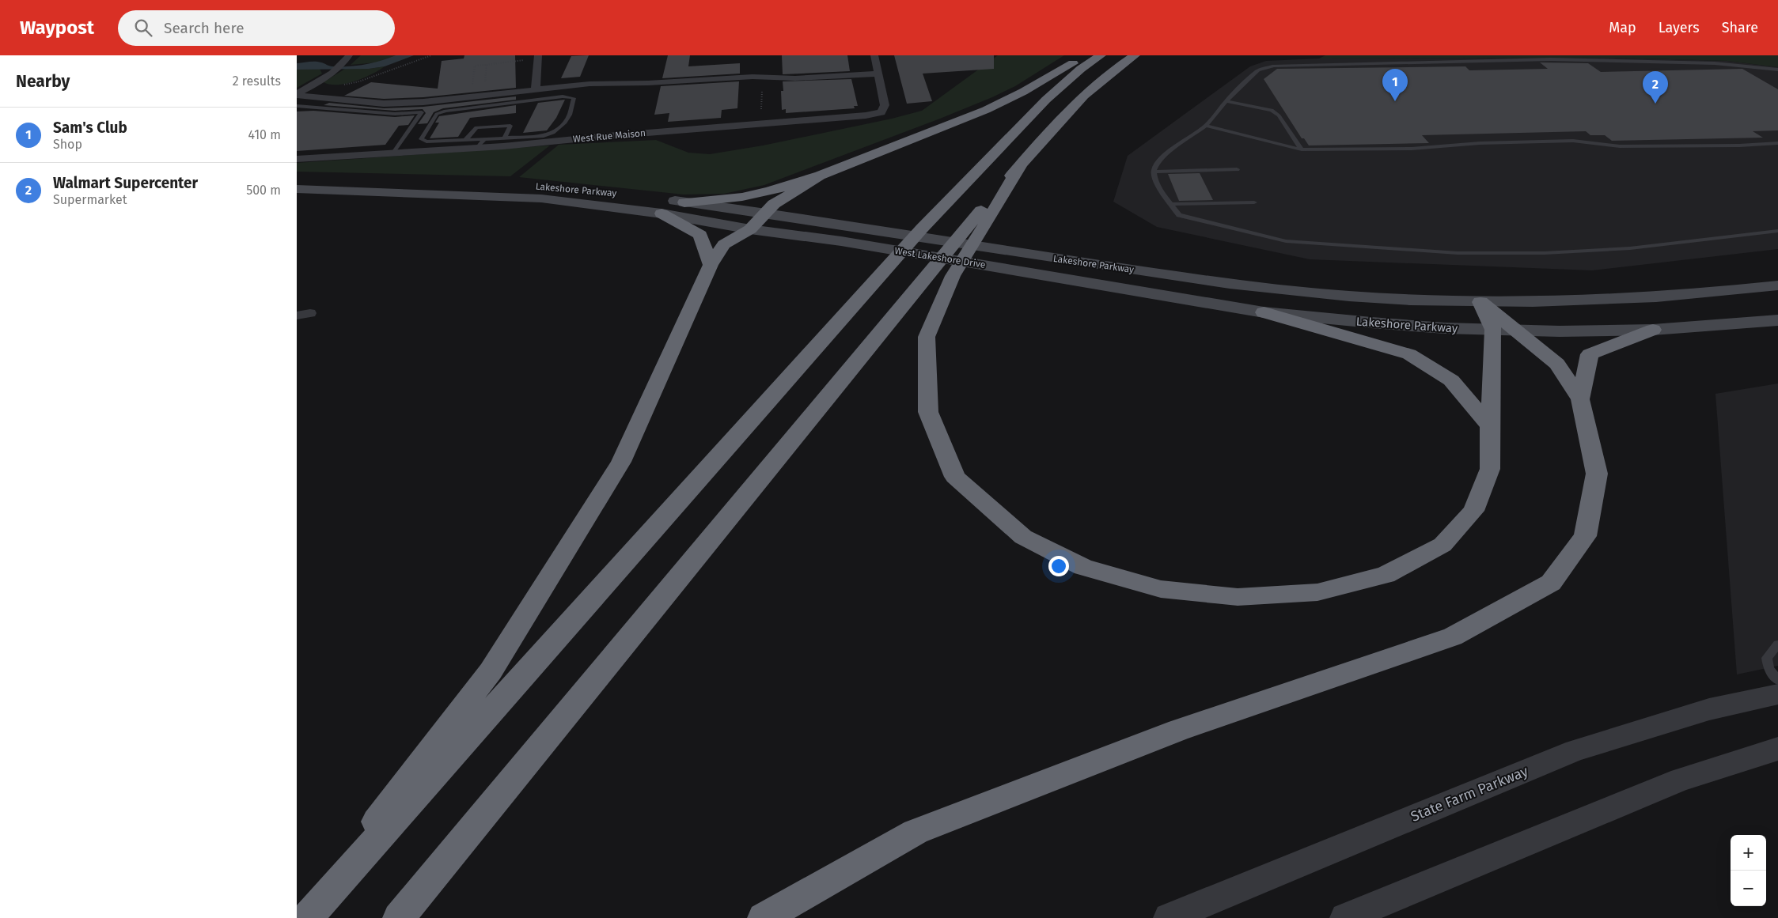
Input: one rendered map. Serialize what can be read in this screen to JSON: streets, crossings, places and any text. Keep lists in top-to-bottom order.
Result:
{
  "streets": {
    "main road": ["Lakeshore Parkway", "West Lakeshore Drive"],
    "street": ["West Rue Maison", "State Farm Parkway"]
  },
  "crossings": [
    ["Lakeshore Parkway", "West Lakeshore Drive"]
  ],
  "page": {
    "header": "Waypost",
    "search": "Search here",
    "nav": ["Map", "Layers", "Share"],
    "heading": ["Nearby", "2 results"],
    "pins": ["1", "2"],
    "list": [
      {
        "mark": "1",
        "name": "Sam's Club",
        "note": "Shop",
        "value": "410 m"
      },
      {
        "mark": "2",
        "name": "Walmart Supercenter",
        "note": "Supermarket",
        "value": "500 m"
      }
    ],
    "map_buttons": ["+", "−"]
  }
}
